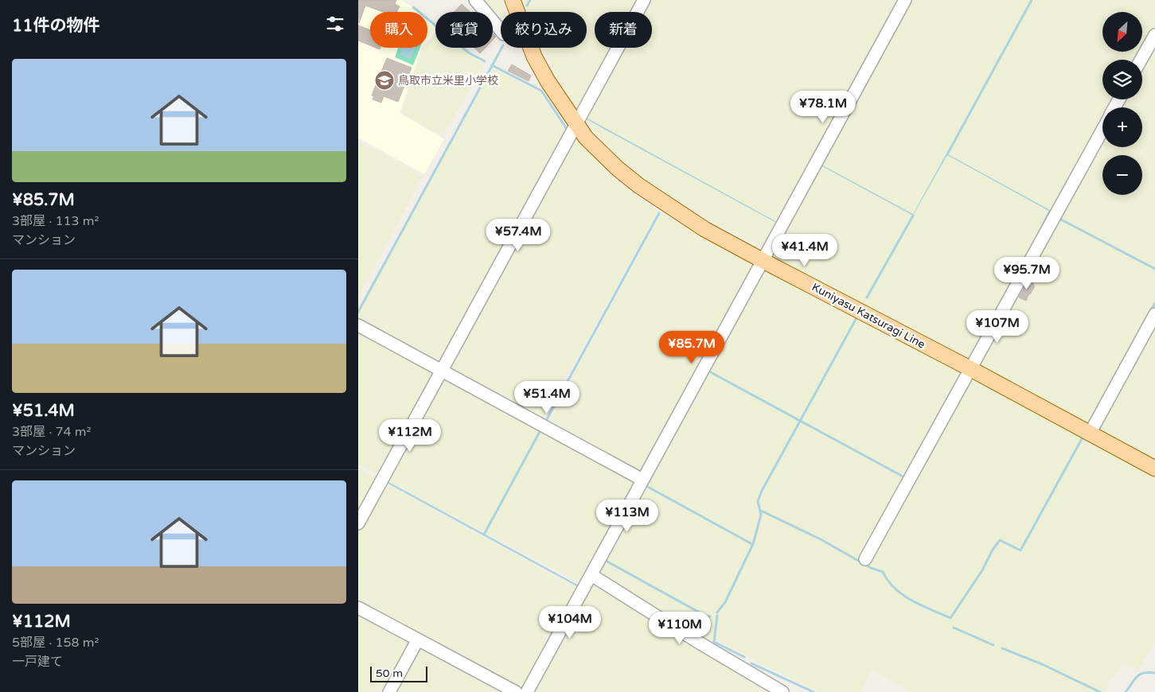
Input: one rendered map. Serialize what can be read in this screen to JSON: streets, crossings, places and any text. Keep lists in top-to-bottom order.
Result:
{
  "streets": {
    "main road": ["Kuniyasu Katsuragi Line"]
  },
  "places": {
    "school or university": ["鳥取市立米里小学校"]
  },
  "scale_bar": "50 m",
  "north": "bottom left",
  "page": {
    "heading": "11件の物件",
    "map_buttons": ["+", "−"],
    "chip": [
      "購入",
      "賃貸",
      "絞り込み",
      "新着"
    ],
    "list": [
      {
        "name": "¥85.7M",
        "note": "3部屋 · 113 m² · マンション"
      },
      {
        "name": "¥51.4M",
        "note": "3部屋 · 74 m² · マンション"
      },
      {
        "name": "¥112M",
        "note": "5部屋 · 158 m² · 一戸建て"
      }
    ],
    "price": [
      "¥78.1M",
      "¥57.4M",
      "¥41.4M",
      "¥95.7M",
      "¥107M",
      "¥85.7M",
      "¥51.4M",
      "¥112M",
      "¥113M",
      "¥104M",
      "¥110M"
    ],
    "scale": "50 m"
  }
}
